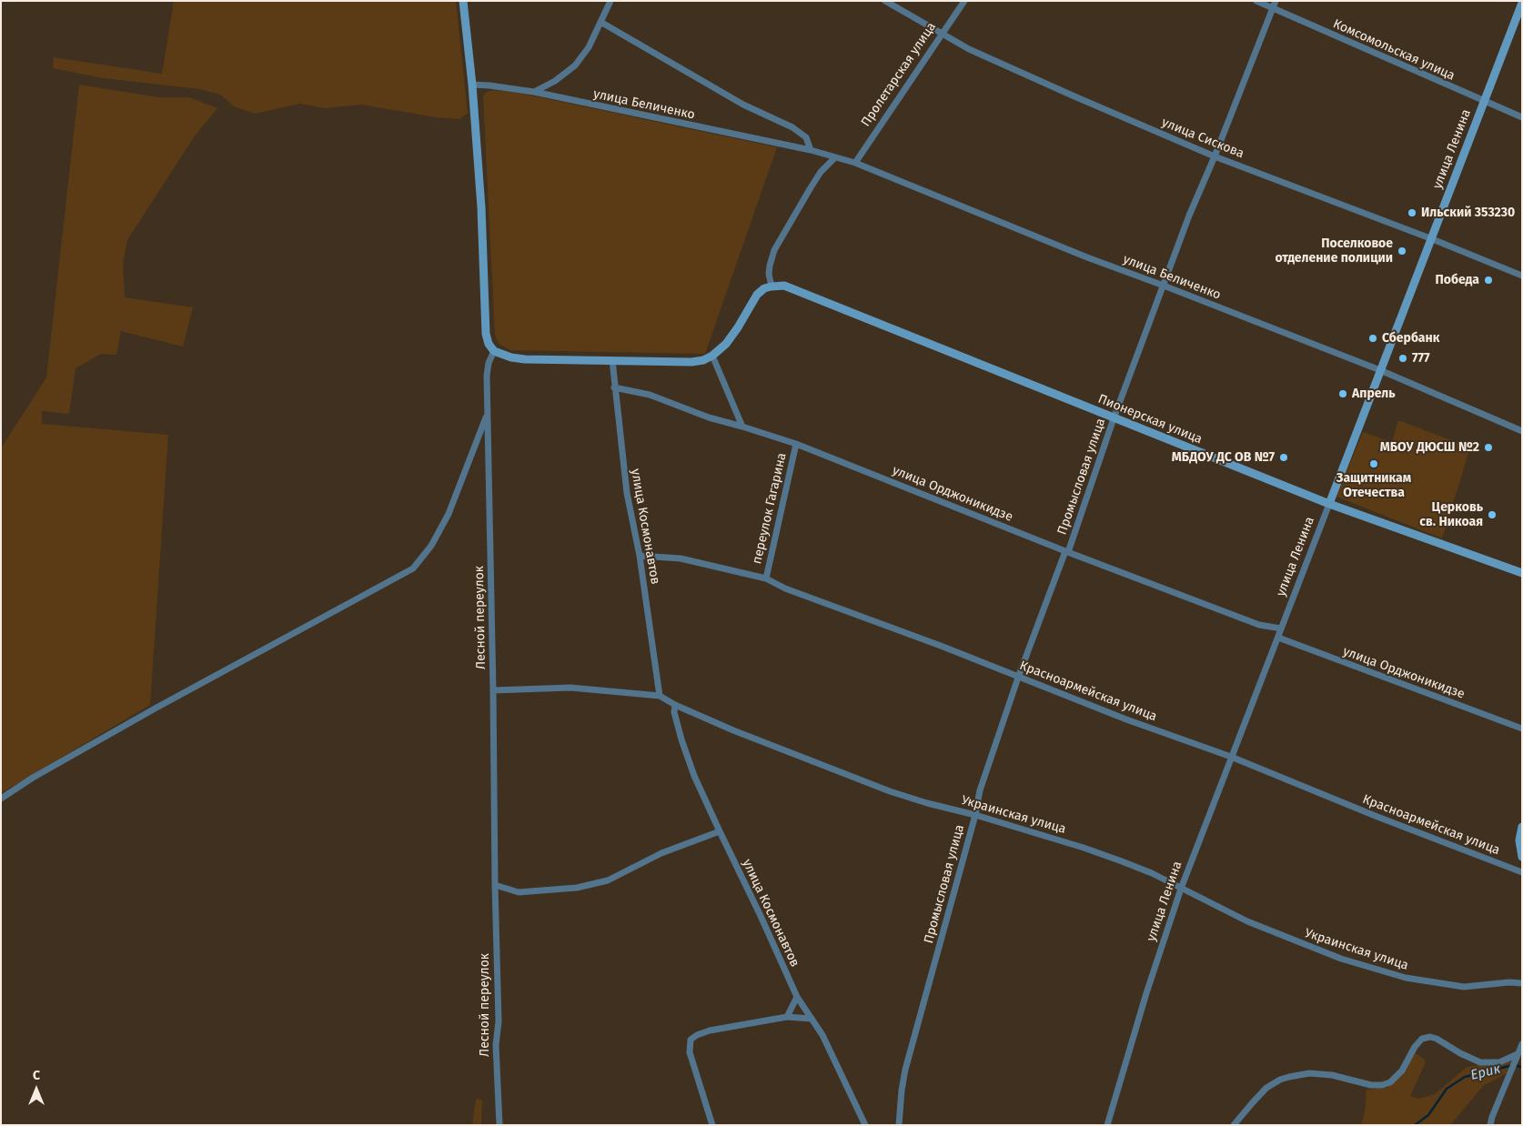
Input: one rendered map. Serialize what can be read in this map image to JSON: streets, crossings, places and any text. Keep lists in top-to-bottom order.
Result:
{
  "streets": {
    "street": [
      "Комсомольская улица",
      "Пролетарская улица",
      "улица Беличенко",
      "улица Сискова",
      "улица Ленина",
      "Пионерская улица",
      "Промысловая улица",
      "улица Орджоникидзе",
      "переулок Гагарина",
      "улица Космонавтов",
      "Лесной переулок",
      "Красноармейская улица",
      "Украинская улица"
    ]
  },
  "crossings": [
    ["Комсомольская улица", "улица Ленина"],
    ["Комсомольская улица", "Промысловая улица"],
    ["Пролетарская улица", "улица Беличенко"],
    ["Пролетарская улица", "улица Сискова"],
    ["улица Беличенко", "улица Ленина"],
    ["улица Беличенко", "Промысловая улица"],
    ["улица Сискова", "улица Ленина"],
    ["улица Сискова", "Промысловая улица"],
    ["улица Ленина", "Пионерская улица"],
    ["улица Ленина", "улица Орджоникидзе"],
    ["улица Ленина", "Красноармейская улица"],
    ["улица Ленина", "Украинская улица"],
    ["Пионерская улица", "Промысловая улица"],
    ["Промысловая улица", "улица Орджоникидзе"],
    ["Промысловая улица", "Красноармейская улица"],
    ["Промысловая улица", "Украинская улица"],
    ["улица Орджоникидзе", "переулок Гагарина"],
    ["улица Орджоникидзе", "улица Космонавтов"],
    ["переулок Гагарина", "Красноармейская улица"],
    ["улица Космонавтов", "Красноармейская улица"],
    ["улица Космонавтов", "Украинская улица"],
    ["Лесной переулок", "Украинская улица"]
  ],
  "water": ["Ерик"],
  "places": [
    "Ильский 353230",
    "Поселковое отделение полиции",
    "Победа",
    "Сбербанк",
    "777",
    "Апрель",
    "МБОУ ДЮСШ №2",
    "МБДОУ ДС ОВ №7",
    "Защитникам Отечества",
    "Церковь св. Никоая"
  ],
  "north": "top"
}
